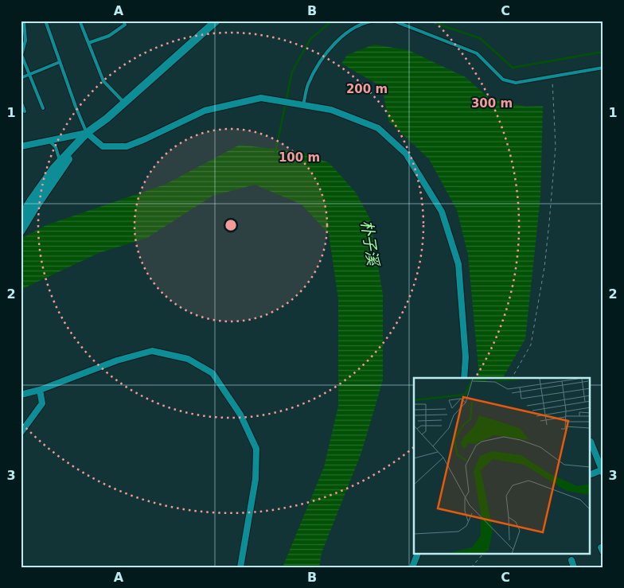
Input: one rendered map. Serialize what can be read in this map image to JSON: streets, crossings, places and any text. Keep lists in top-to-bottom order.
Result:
{
  "water": ["朴子溪"],
  "grid": {
    "columns": ["A", "B", "C"],
    "rows": ["1", "2", "3"]
  },
  "rings": ["200 m", "300 m", "100 m"]
}
